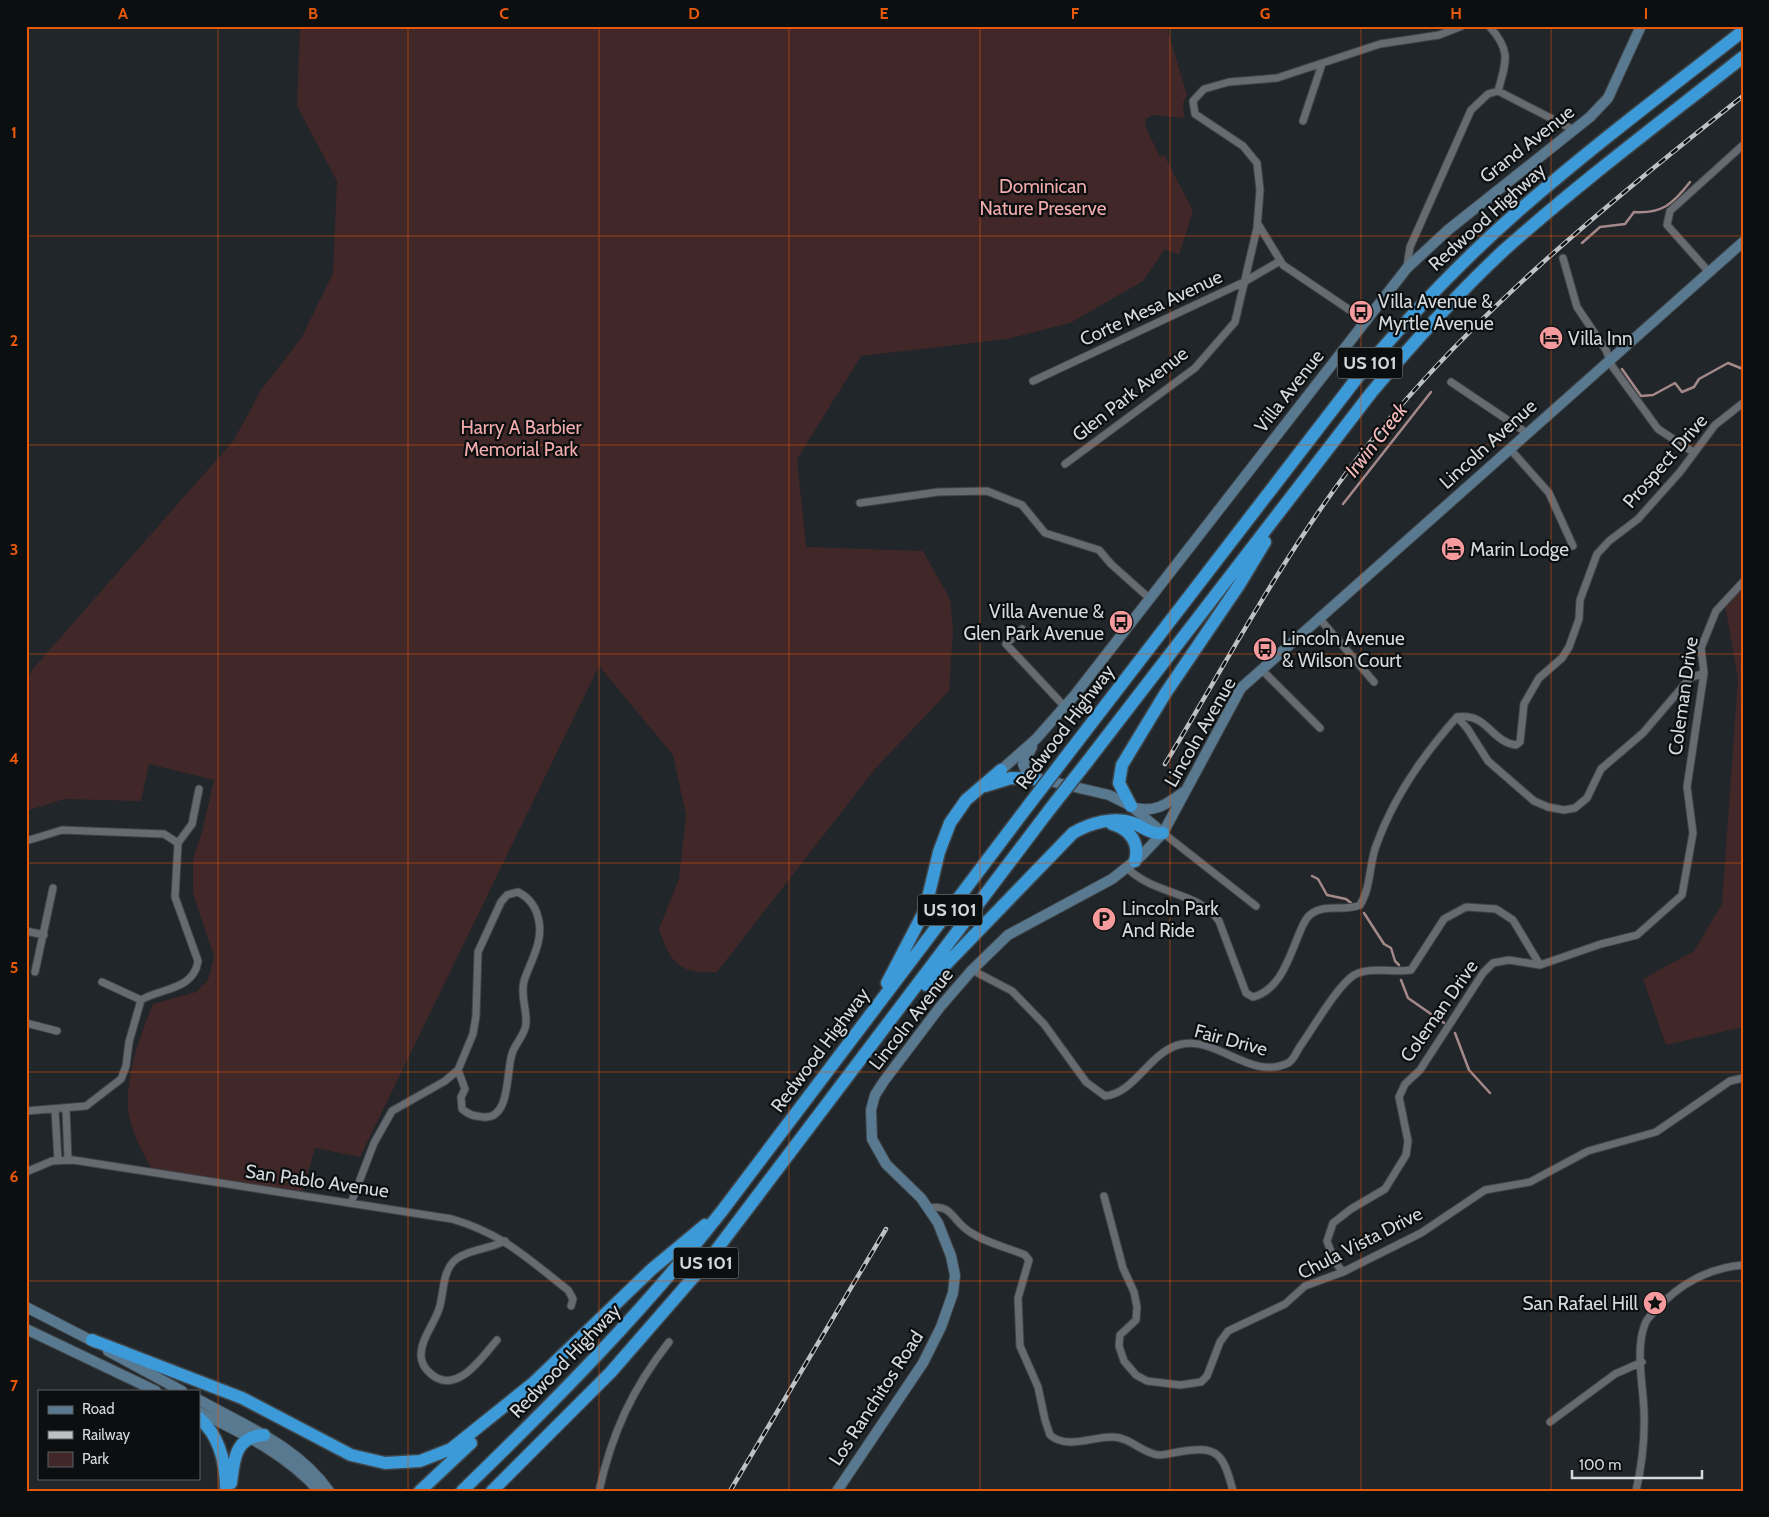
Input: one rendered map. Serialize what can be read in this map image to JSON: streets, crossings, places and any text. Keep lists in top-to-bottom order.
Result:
{
  "streets": {
    "highway": ["Redwood Highway", "US 101"],
    "main road": [
      "Grand Avenue",
      "Villa Avenue",
      "Lincoln Avenue",
      "Los Ranchitos Road"
    ],
    "street": [
      "Corte Mesa Avenue",
      "Glen Park Avenue",
      "Prospect Drive",
      "Coleman Drive",
      "Fair Drive",
      "San Pablo Avenue",
      "Chula Vista Drive"
    ]
  },
  "crossings": [
    ["Grand Avenue", "Villa Avenue"],
    ["Corte Mesa Avenue", "Glen Park Avenue"],
    ["Lincoln Avenue", "Fair Drive"],
    ["Lincoln Avenue", "Los Ranchitos Road"],
    ["Coleman Drive", "Fair Drive"],
    ["Coleman Drive", "Chula Vista Drive"]
  ],
  "water": ["Irwin Creek"],
  "parks": ["Dominican Nature Preserve", "Harry A Barbier Memorial Park"],
  "places": {
    "bus stop": ["Villa Avenue & Myrtle Avenue", "Villa Avenue & Glen Park Avenue", "Lincoln Avenue & Wilson Court"],
    "hotel": ["Villa Inn", "Marin Lodge"],
    "parking": ["Lincoln Park And Ride"],
    "place": ["San Rafael Hill"]
  },
  "legend": ["Road", "Railway", "Park"],
  "scale_bar": "100 m",
  "grid": {
    "columns": [
      "A",
      "B",
      "C",
      "D",
      "E",
      "F",
      "G",
      "H",
      "I"
    ],
    "rows": [
      "1",
      "2",
      "3",
      "4",
      "5",
      "6",
      "7"
    ]
  }
}
